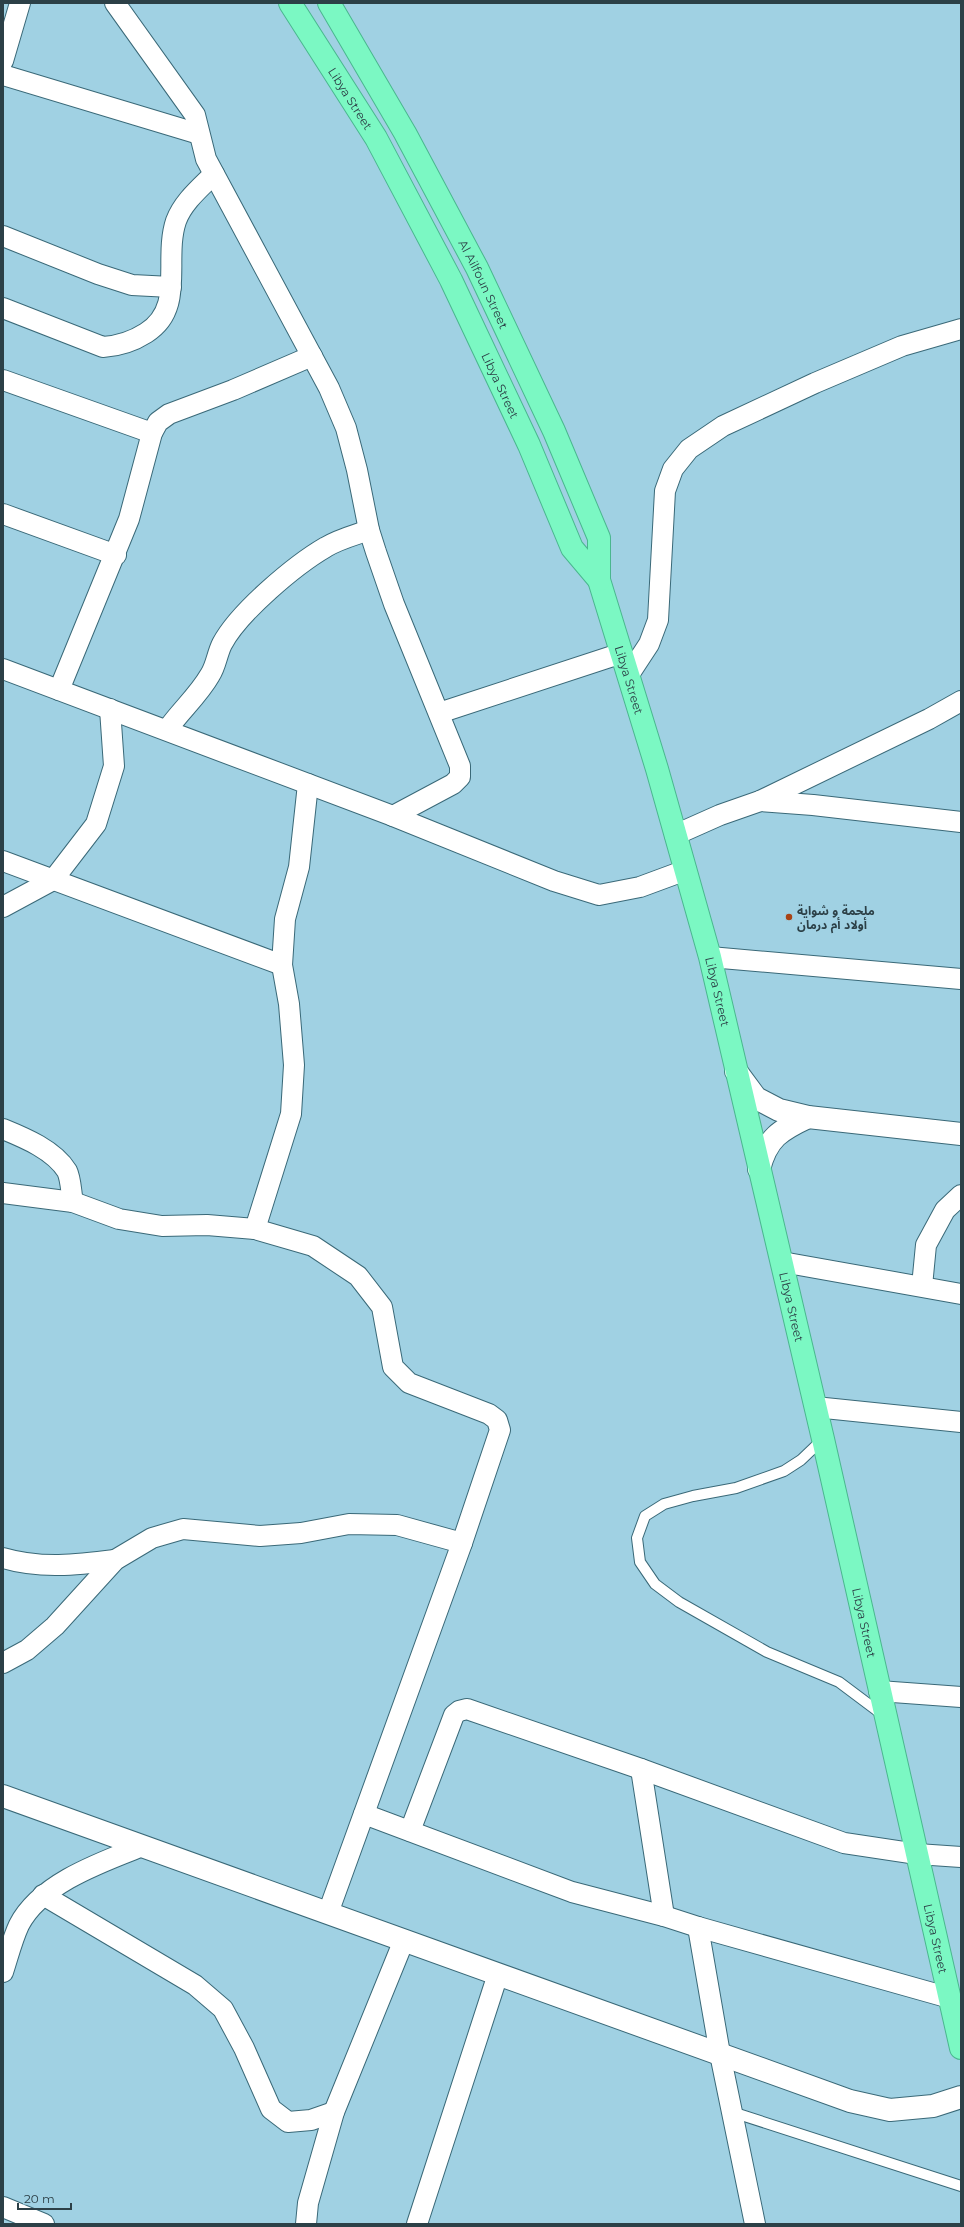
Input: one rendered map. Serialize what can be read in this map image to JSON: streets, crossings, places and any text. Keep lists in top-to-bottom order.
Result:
{
  "streets": {
    "highway": ["Libya Street", "Al Ailfoun Street"]
  },
  "crossings": [
    ["Libya Street", "Al Ailfoun Street"]
  ],
  "places": ["ملحمة و شواية أولاد أم درمان"],
  "scale_bar": "20 m"
}
